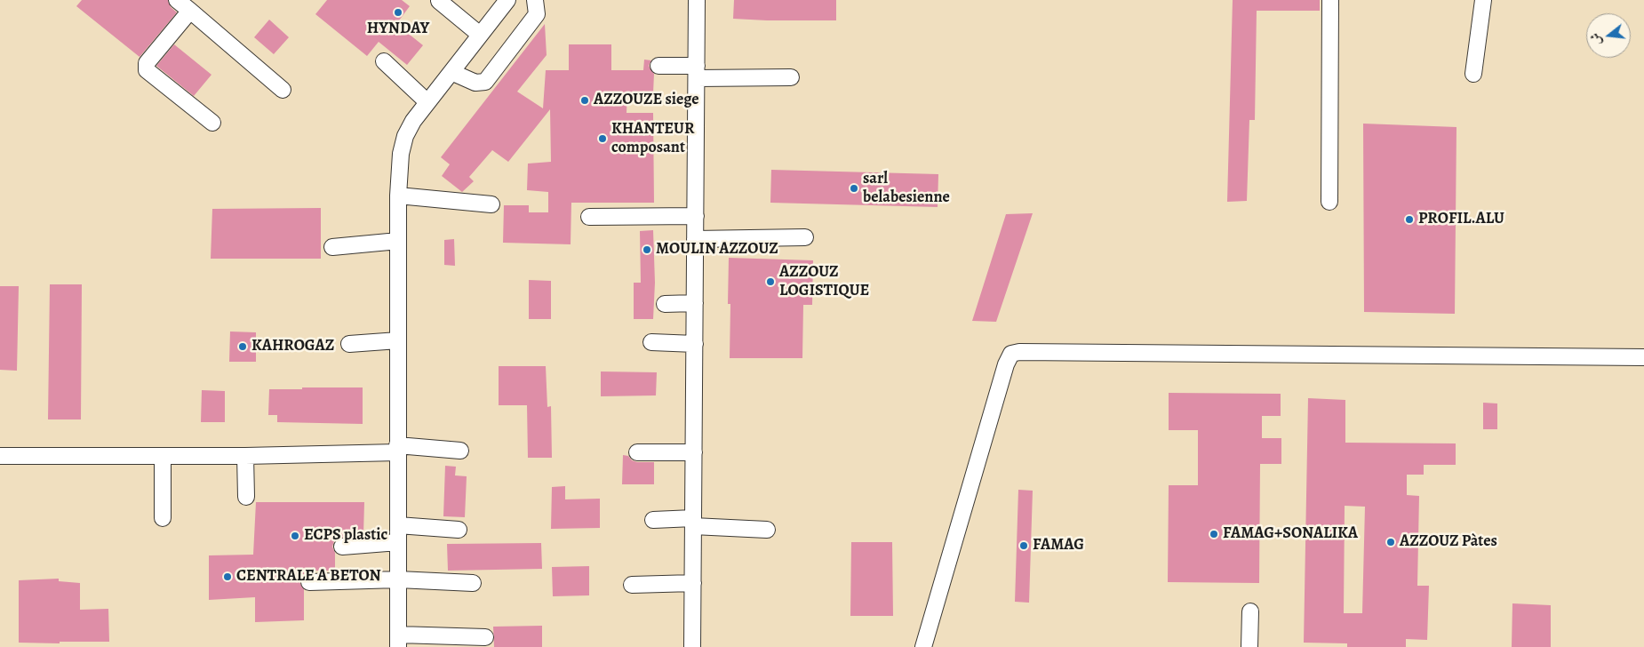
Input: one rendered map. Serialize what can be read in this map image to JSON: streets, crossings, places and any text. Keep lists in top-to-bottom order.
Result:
{
  "places": [
    "HYNDAY",
    "AZZOUZE siege",
    "KHANTEUR composant",
    "sarl belabesienne",
    "PROFIL.ALU",
    "MOULIN AZZOUZ",
    "AZZOUZ LOGISTIQUE",
    "KAHROGAZ",
    "FAMAG+SONALIKA",
    "ECPS plastic",
    "AZZOUZ Pàtes",
    "FAMAG",
    "CENTRALE A BETON"
  ],
  "north": "left"
}
